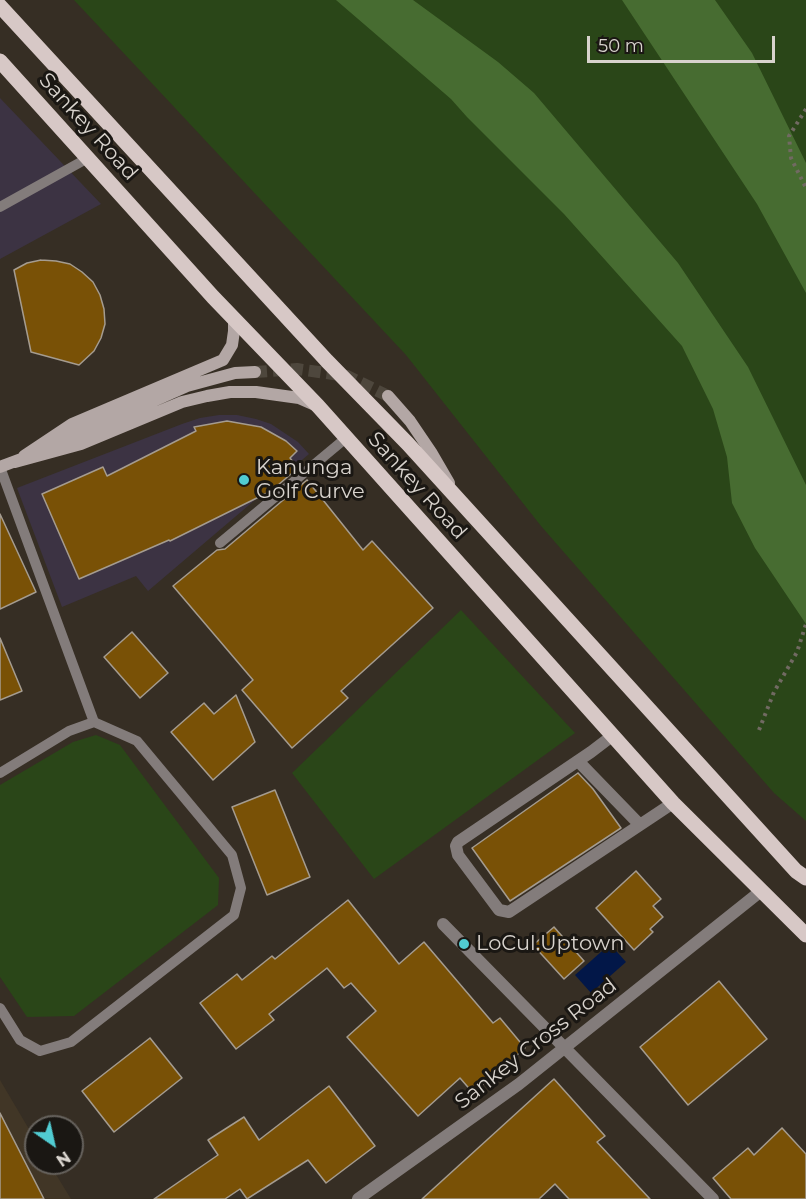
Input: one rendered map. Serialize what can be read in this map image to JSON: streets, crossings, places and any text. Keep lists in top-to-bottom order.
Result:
{
  "streets": {
    "main road": ["Sankey Road"],
    "street": ["Sankey Cross Road"]
  },
  "crossings": [
    ["Sankey Road", "Sankey Cross Road"]
  ],
  "places": ["Kanunga Golf Curve", "LoCul.Uptown"],
  "scale_bar": "50 m",
  "north": "bottom right"
}
